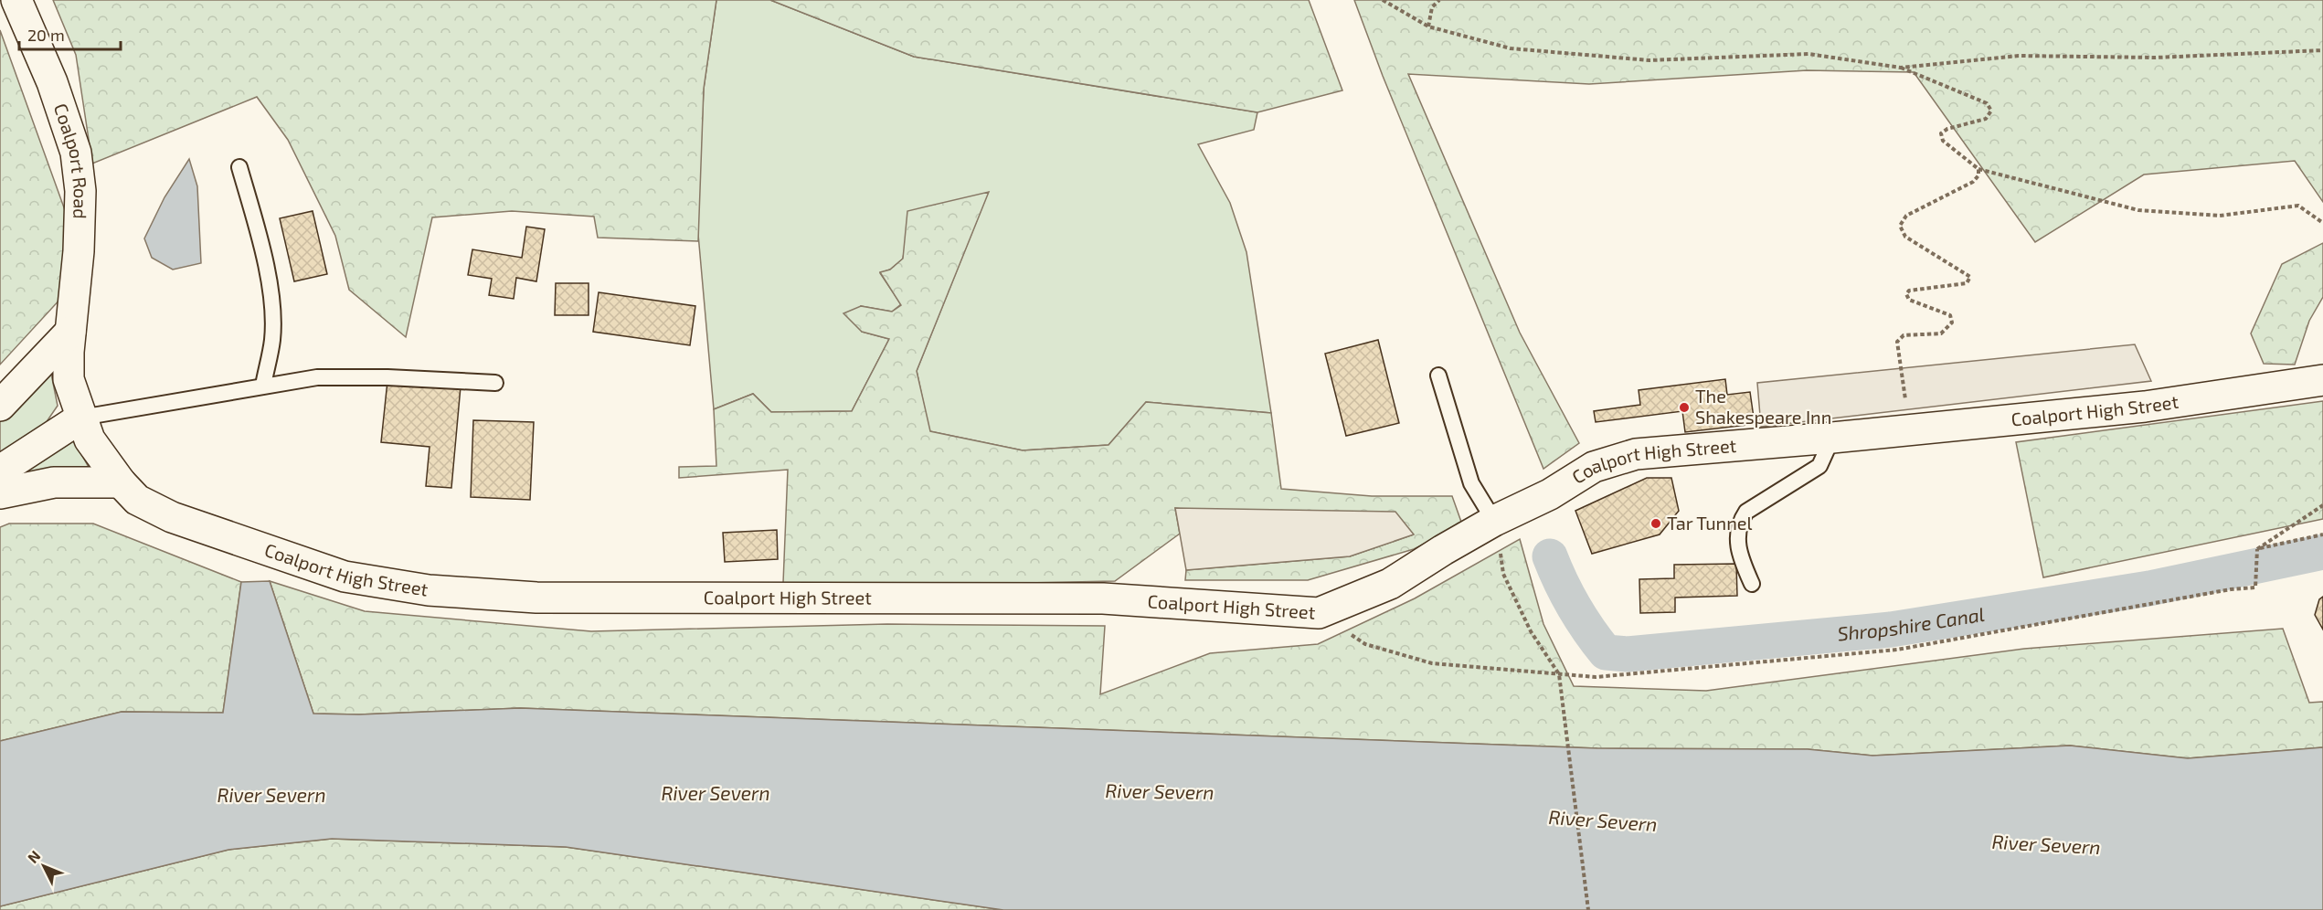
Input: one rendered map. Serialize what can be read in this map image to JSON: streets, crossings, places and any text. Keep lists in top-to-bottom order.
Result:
{
  "streets": {
    "street": ["Coalport Road", "Coalport High Street"]
  },
  "crossings": [
    ["Coalport Road", "Coalport High Street"]
  ],
  "water": ["Shropshire Canal", "River Severn"],
  "places": ["The Shakespeare Inn", "Tar Tunnel"],
  "scale_bar": "20 m",
  "north": "top left"
}
